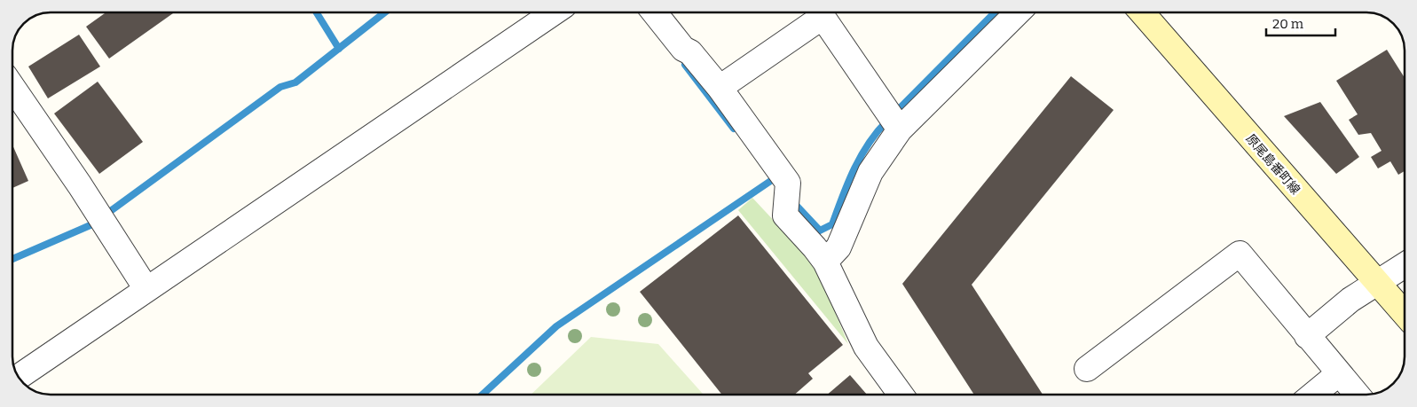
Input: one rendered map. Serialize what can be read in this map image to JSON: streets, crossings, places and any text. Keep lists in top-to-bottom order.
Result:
{
  "streets": {
    "main road": ["原尾島番町線"]
  },
  "scale_bar": "20 m"
}
